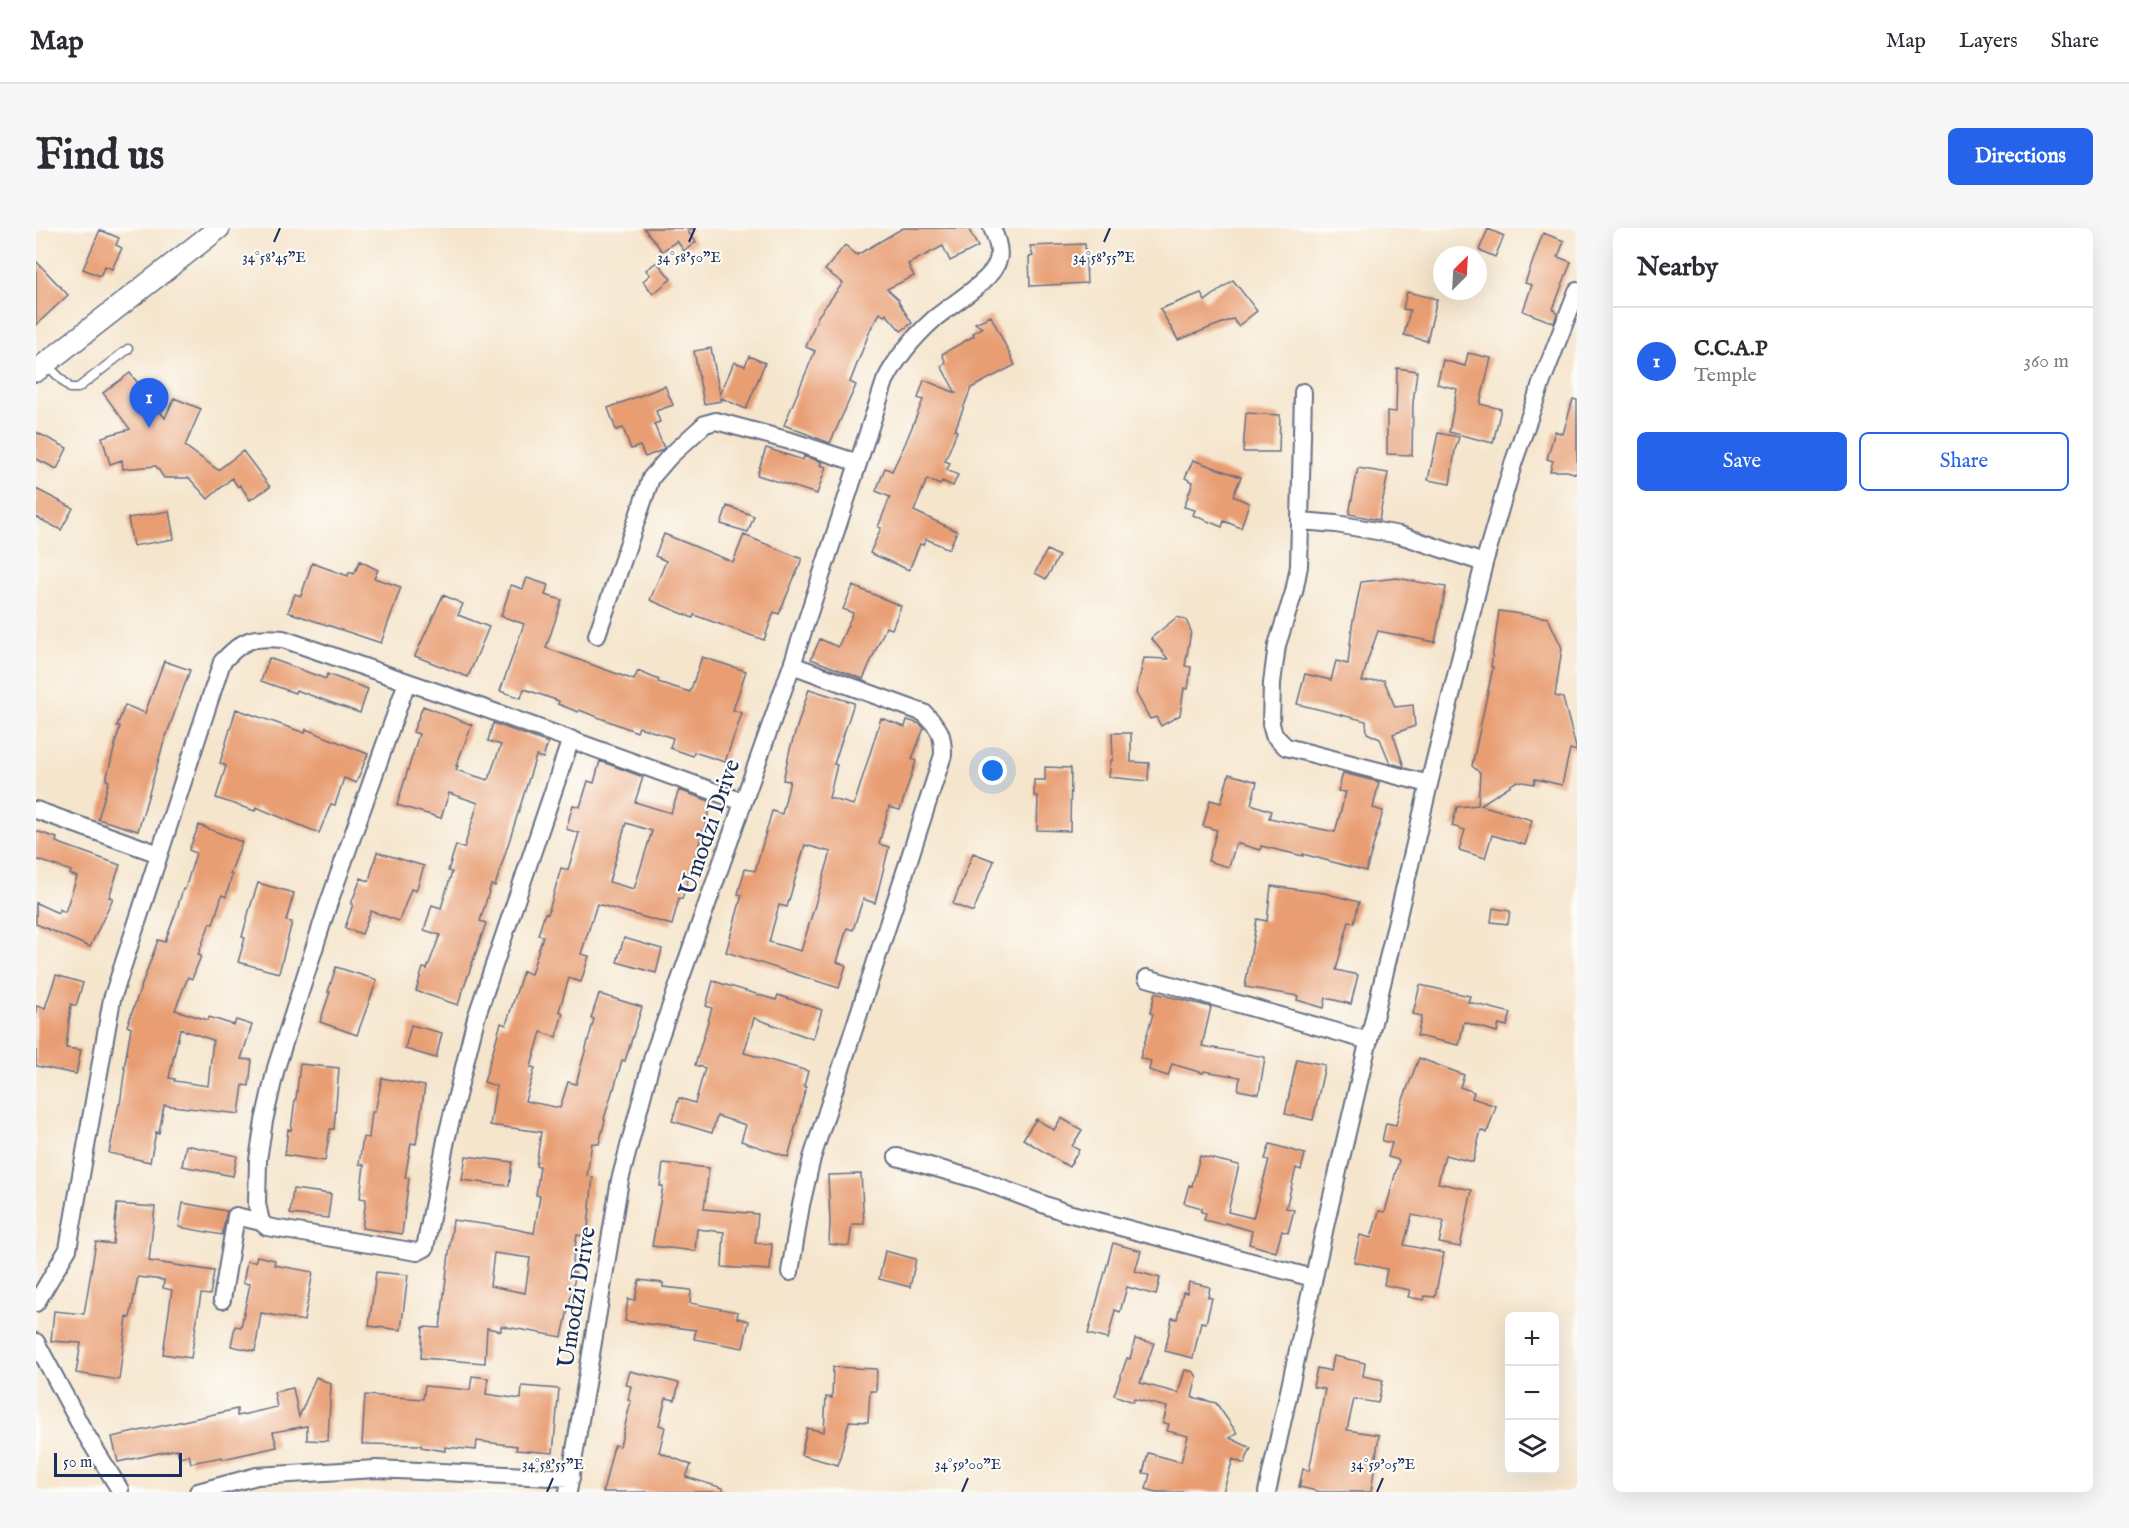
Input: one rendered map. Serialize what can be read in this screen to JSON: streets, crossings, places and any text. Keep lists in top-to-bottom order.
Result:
{
  "streets": {
    "street": ["Umodzi Drive"]
  },
  "scale_bar": "50 m",
  "north": "top right",
  "page": {
    "header": "Map",
    "nav": ["Map", "Layers", "Share"],
    "buttons": [
      "Directions",
      ["Save", "Share"]
    ],
    "title": "Find us",
    "heading": "Nearby",
    "list": [
      {
        "mark": "1",
        "name": "C.C.A.P",
        "note": "Temple",
        "value": "360 m"
      }
    ],
    "pins": "1",
    "map_buttons": ["+", "−"],
    "scale": "50 m"
  },
  "coordinates": [
    "34°58'45\"E",
    "34°58'50\"E",
    "34°58'55\"E",
    "34°59'00\"E",
    "34°59'05\"E"
  ]
}
